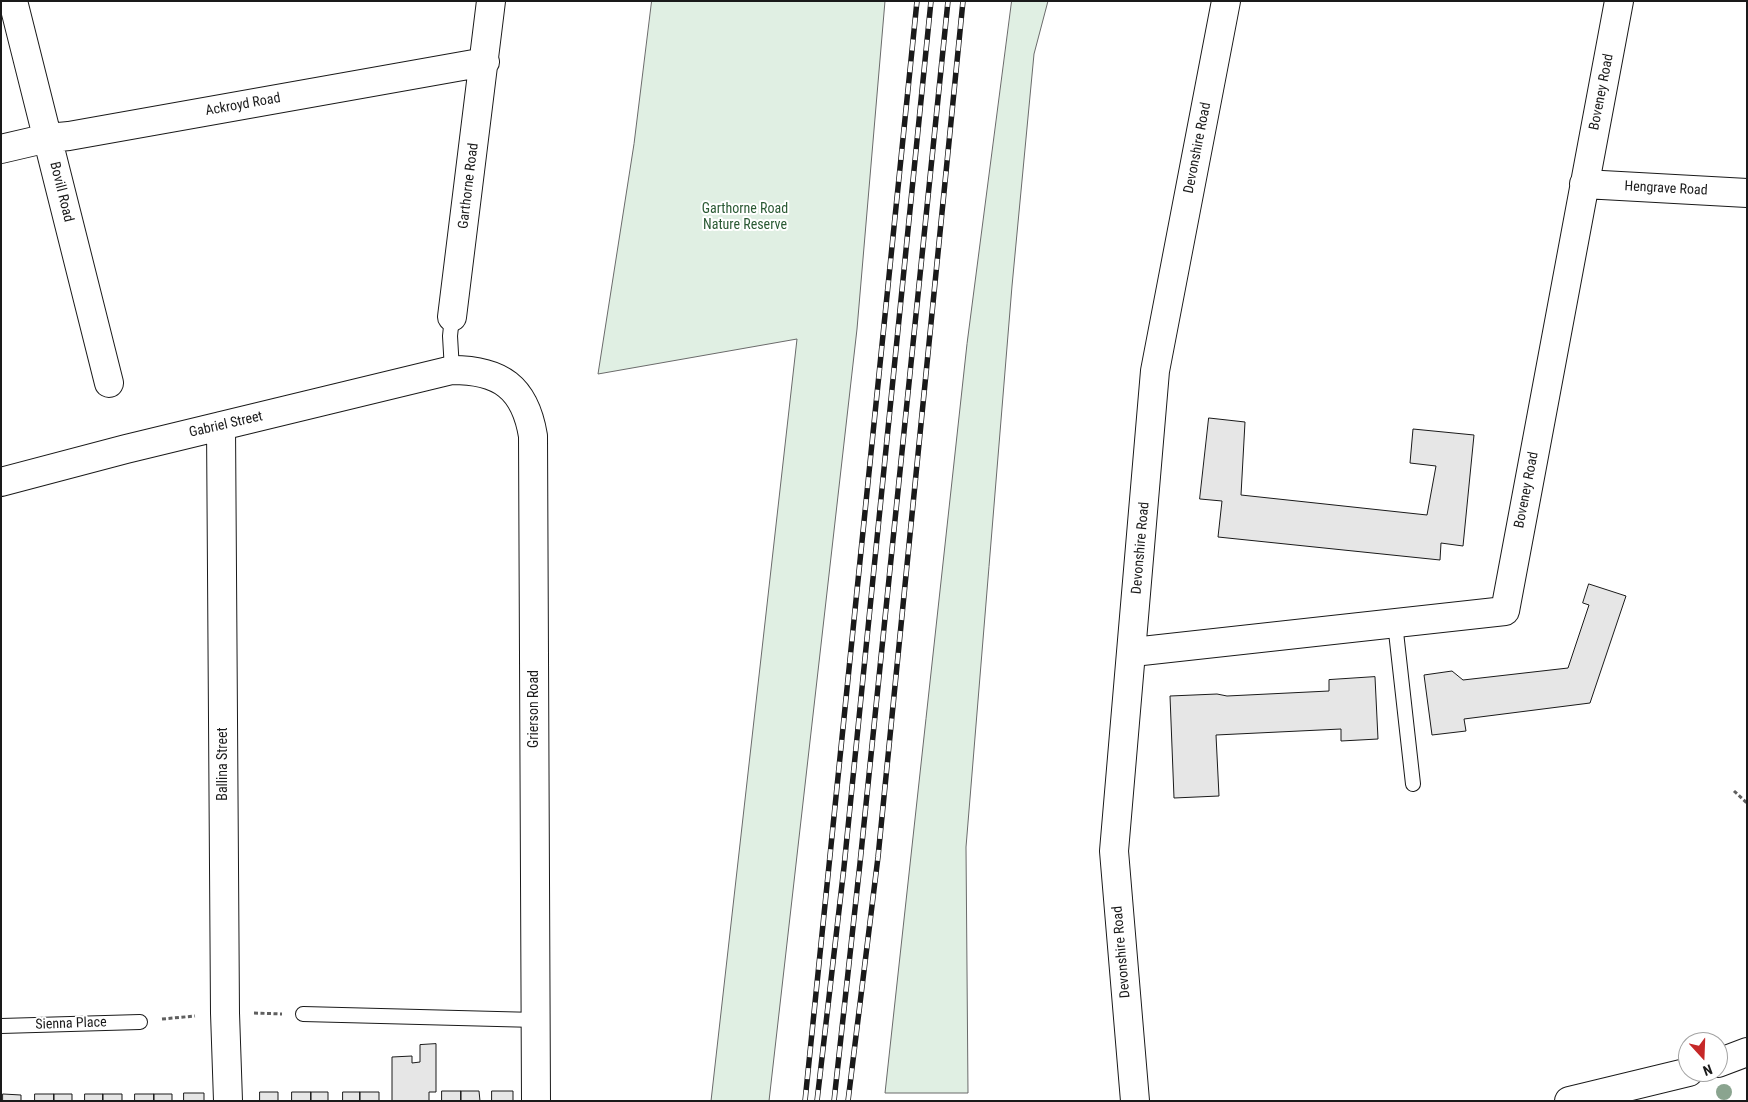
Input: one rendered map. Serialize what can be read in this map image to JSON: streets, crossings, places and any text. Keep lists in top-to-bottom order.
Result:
{
  "streets": {
    "street": [
      "Boveney Road",
      "Ackroyd Road",
      "Devonshire Road",
      "Garthorne Road",
      "Hengrave Road",
      "Bovill Road",
      "Gabriel Street",
      "Grierson Road",
      "Ballina Street"
    ],
    "lane": ["Sienna Place"]
  },
  "crossings": [
    ["Boveney Road", "Devonshire Road"],
    ["Boveney Road", "Hengrave Road"],
    ["Ackroyd Road", "Garthorne Road"],
    ["Ackroyd Road", "Bovill Road"],
    ["Garthorne Road", "Gabriel Street"],
    ["Garthorne Road", "Grierson Road"],
    ["Gabriel Street", "Grierson Road"],
    ["Gabriel Street", "Ballina Street"]
  ],
  "parks": ["Garthorne Road Nature Reserve"],
  "north": "bottom"
}
